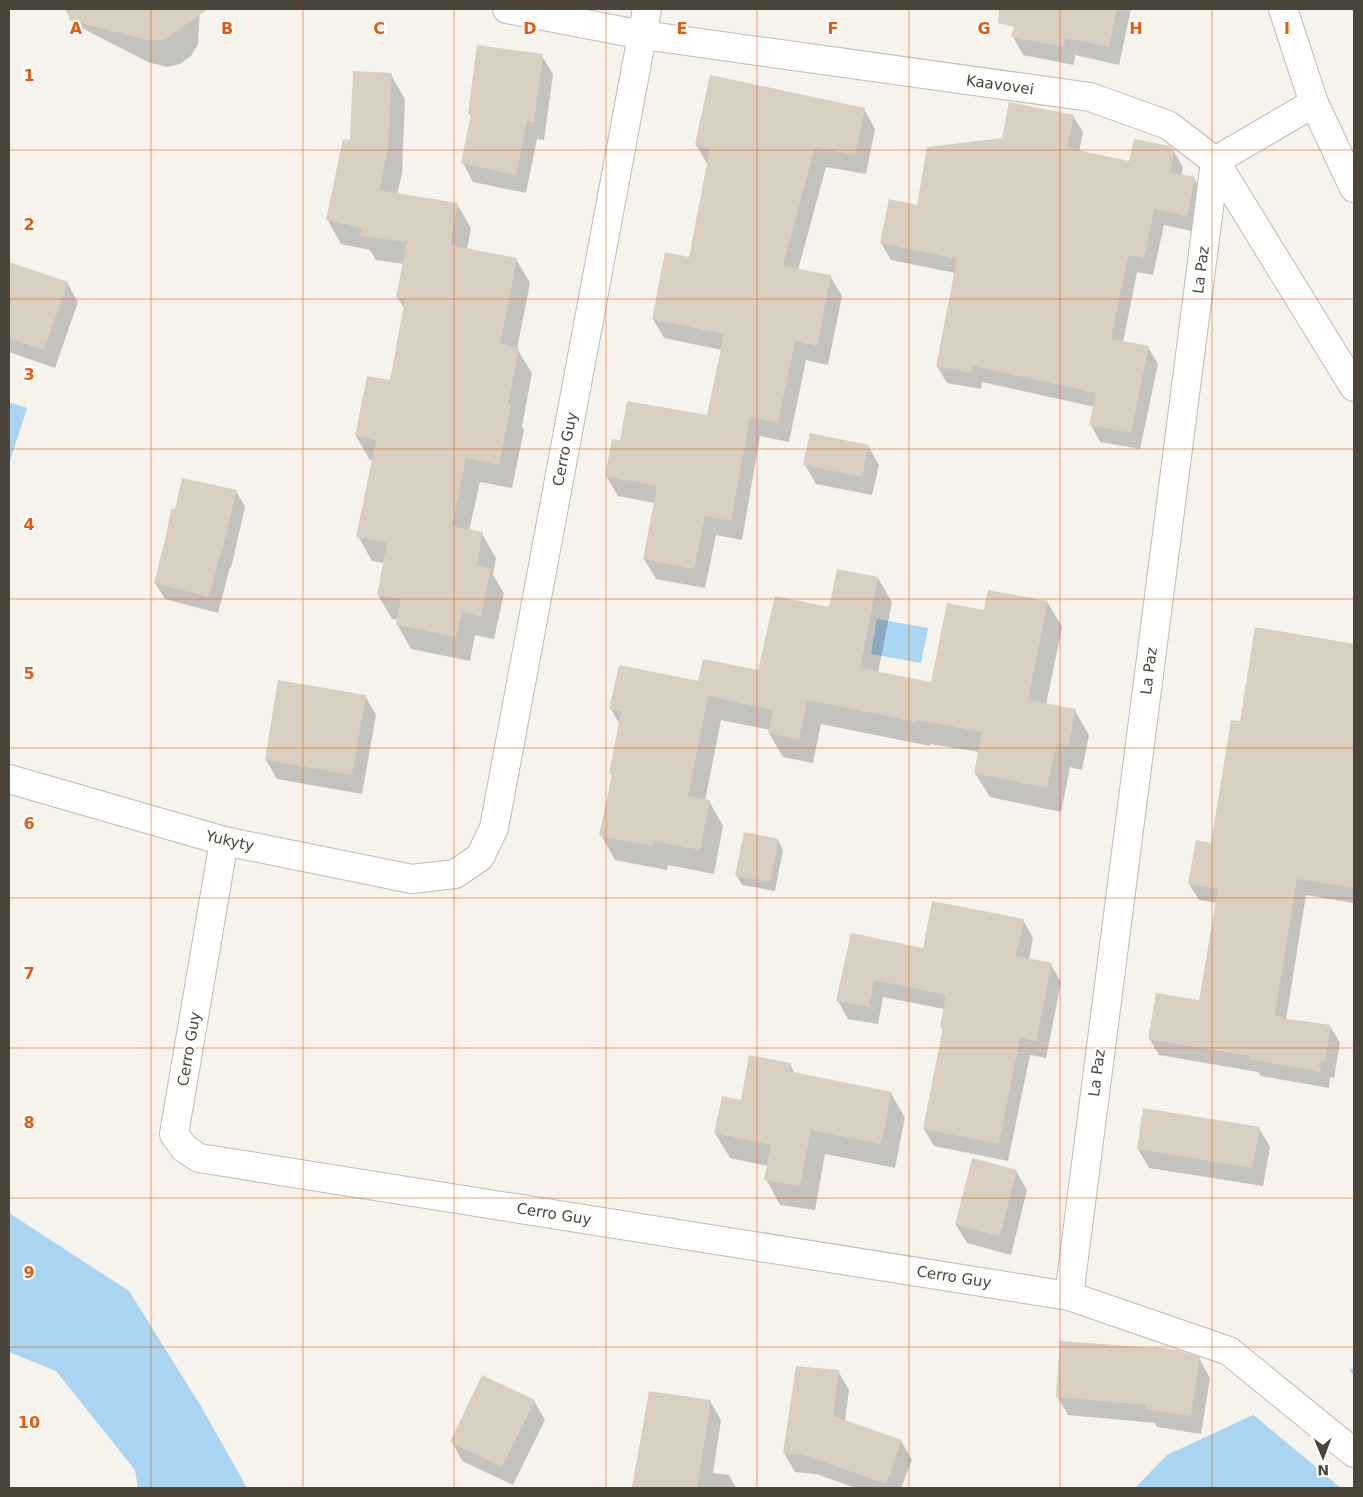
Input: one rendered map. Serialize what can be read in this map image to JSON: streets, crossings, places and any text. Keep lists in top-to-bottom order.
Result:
{
  "streets": {
    "street": [
      "Kaavovei",
      "La Paz",
      "Cerro Guy",
      "Yukyty"
    ]
  },
  "crossings": [
    ["Kaavovei", "La Paz"],
    ["Kaavovei", "Cerro Guy"],
    ["La Paz", "Cerro Guy"],
    ["Cerro Guy", "Yukyty"]
  ],
  "north": "bottom",
  "grid": {
    "columns": [
      "A",
      "B",
      "C",
      "D",
      "E",
      "F",
      "G",
      "H",
      "I"
    ],
    "rows": [
      "1",
      "2",
      "3",
      "4",
      "5",
      "6",
      "7",
      "8",
      "9",
      "10"
    ]
  }
}
